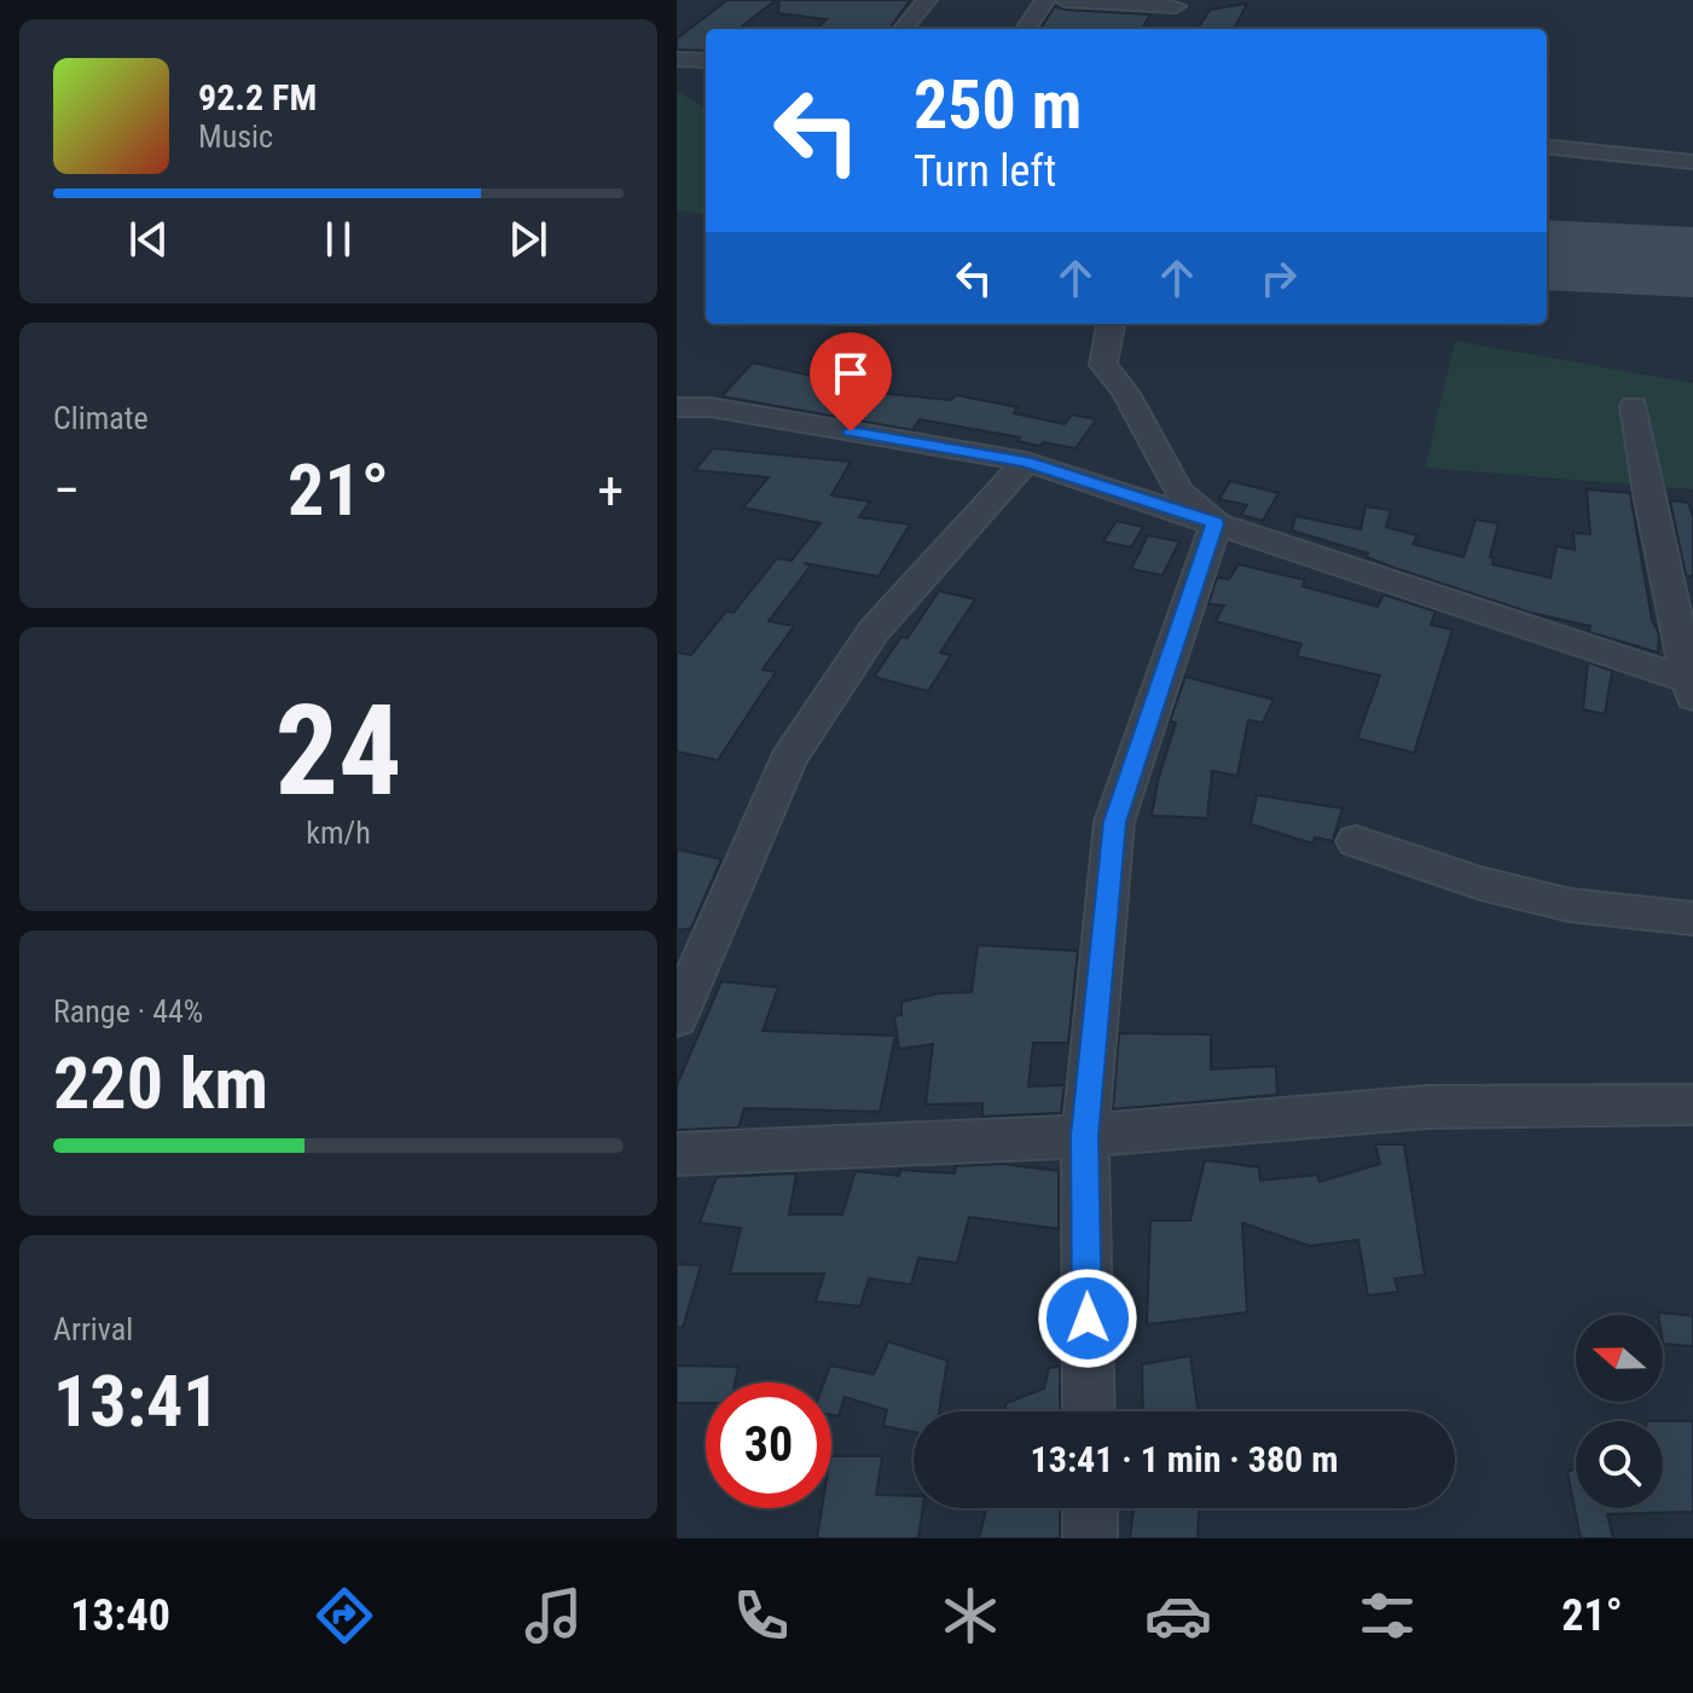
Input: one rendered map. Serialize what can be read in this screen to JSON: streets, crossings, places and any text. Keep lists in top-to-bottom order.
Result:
{
  "north": "left",
  "page": {
    "turn": ["250 m", "Turn left"],
    "song": ["92.2 FM", "Music"],
    "tile": [
      "Climate",
      ["24", "km/h"],
      ["Range · 44%", "220 km"],
      ["Arrival", "13:41"]
    ],
    "heat": ["−", "21°", "+"],
    "limit": "30",
    "trip": "13:41 · 1 min · 380 m",
    "tabs": ["13:40", "21°"]
  }
}
